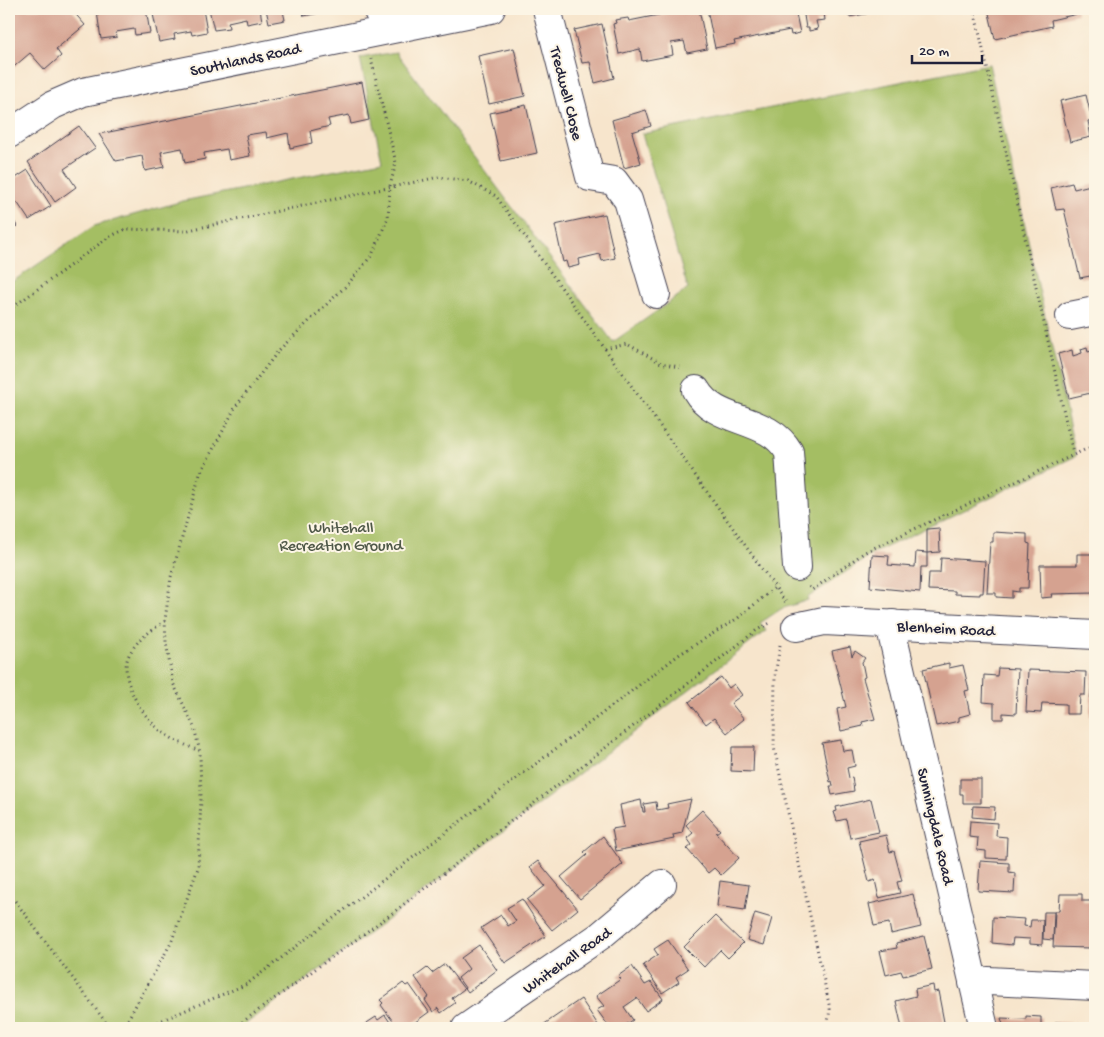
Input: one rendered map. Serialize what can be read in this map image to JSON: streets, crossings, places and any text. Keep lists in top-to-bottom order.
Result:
{
  "streets": {
    "street": [
      "Southlands Road",
      "Tredwell Close",
      "Blenheim Road",
      "Sunningdale Road",
      "Whitehall Road"
    ]
  },
  "crossings": [
    ["Blenheim Road", "Sunningdale Road"]
  ],
  "parks": ["Whitehall Recreation Ground"],
  "scale_bar": "20 m"
}
